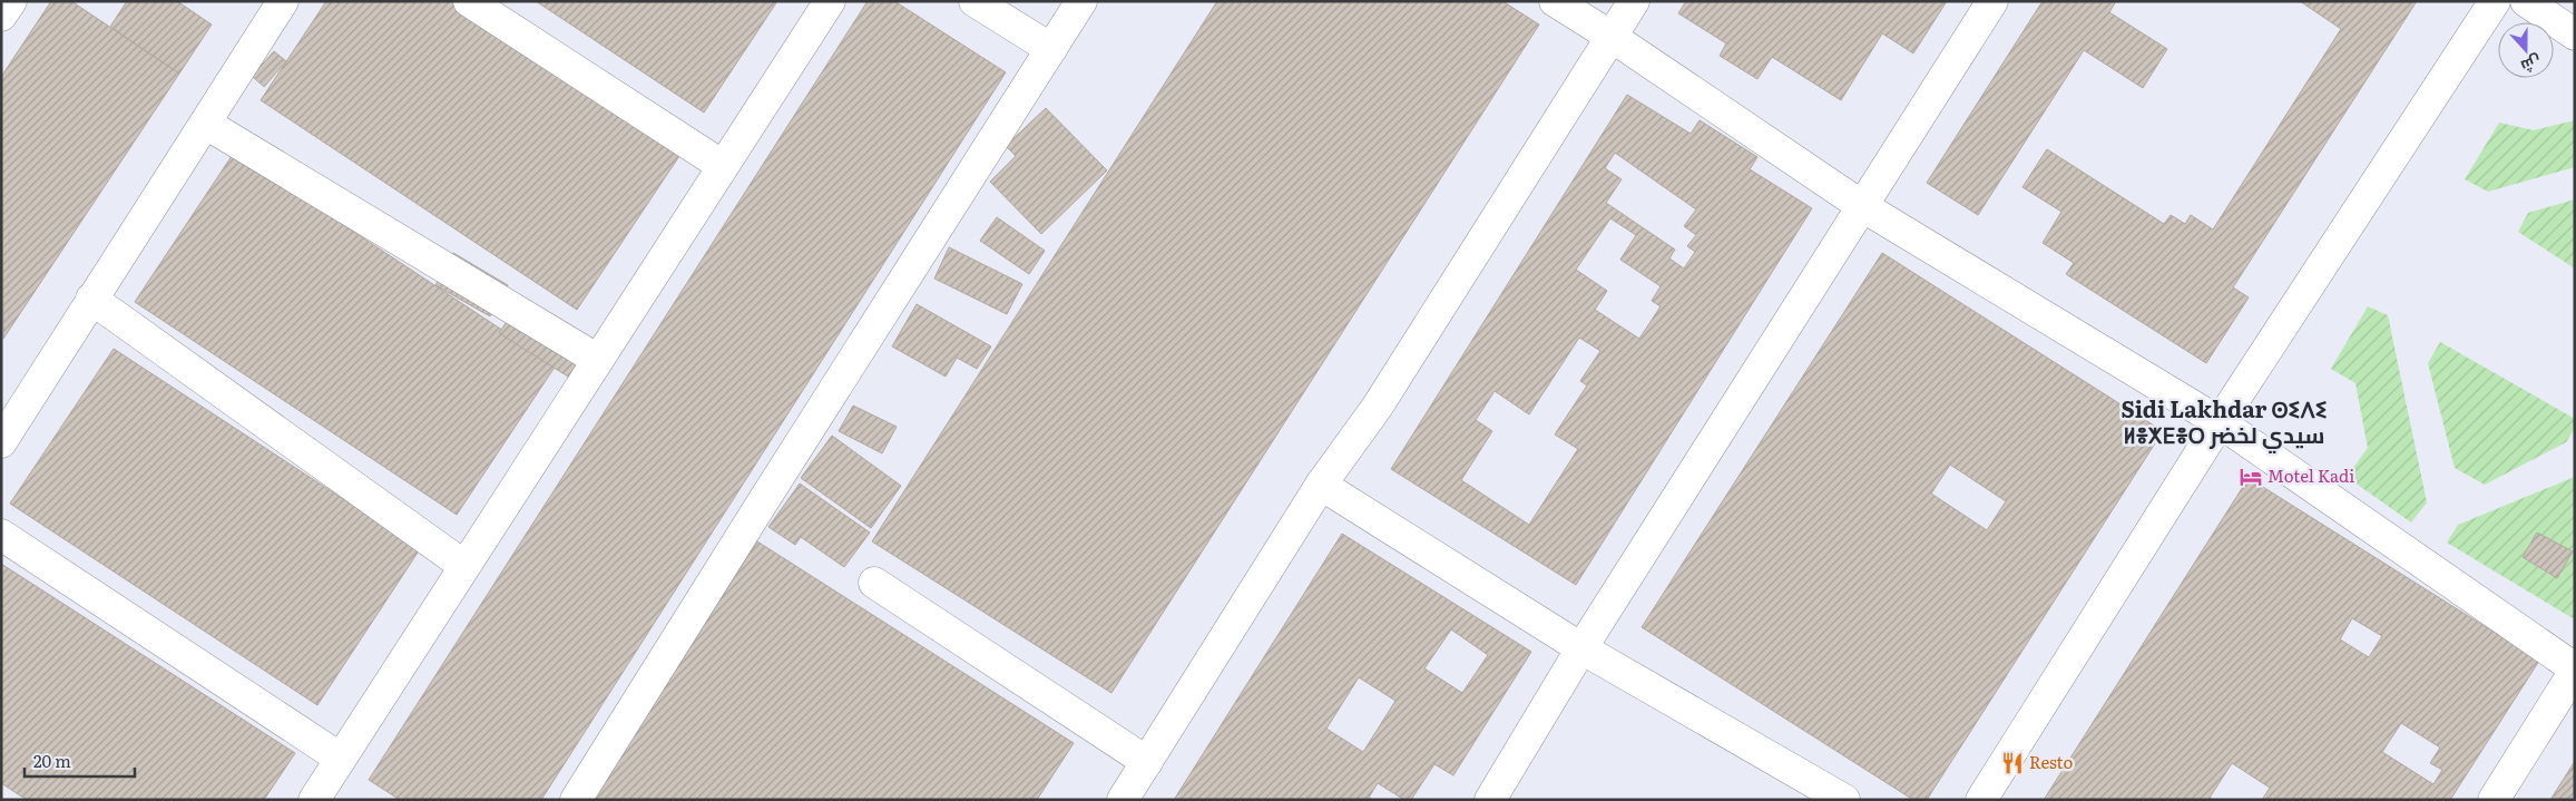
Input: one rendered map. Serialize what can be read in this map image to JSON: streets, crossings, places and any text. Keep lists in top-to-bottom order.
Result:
{
  "districts": ["Sidi Lakhdar ⵙⵉⴷⵉ ⵍⴻⵅⴹⴻⵔ سيدي لخضر"],
  "places": {
    "hotel": ["Motel Kadi"],
    "restaurant": ["Resto"]
  },
  "scale_bar": "20 m",
  "north": "bottom"
}
